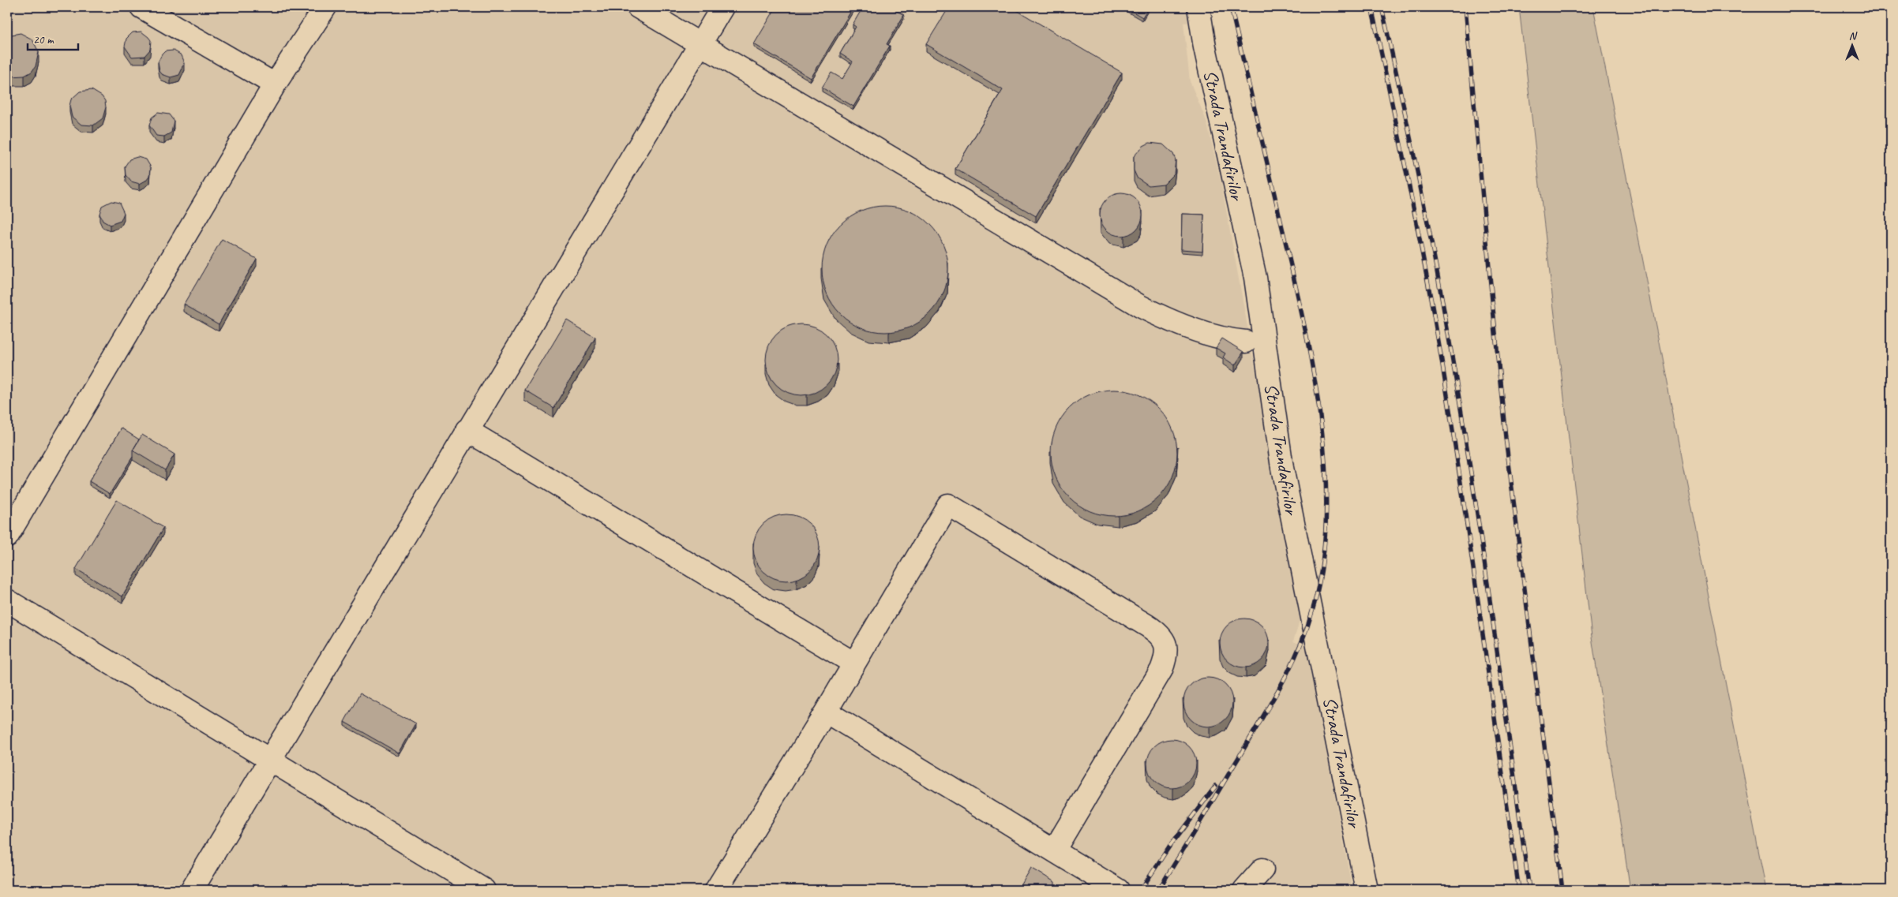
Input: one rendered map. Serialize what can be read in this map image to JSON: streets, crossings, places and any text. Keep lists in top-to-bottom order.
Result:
{
  "streets": {
    "main road": ["Strada Trandafirilor"]
  },
  "scale_bar": "20 m",
  "north": "top"
}
